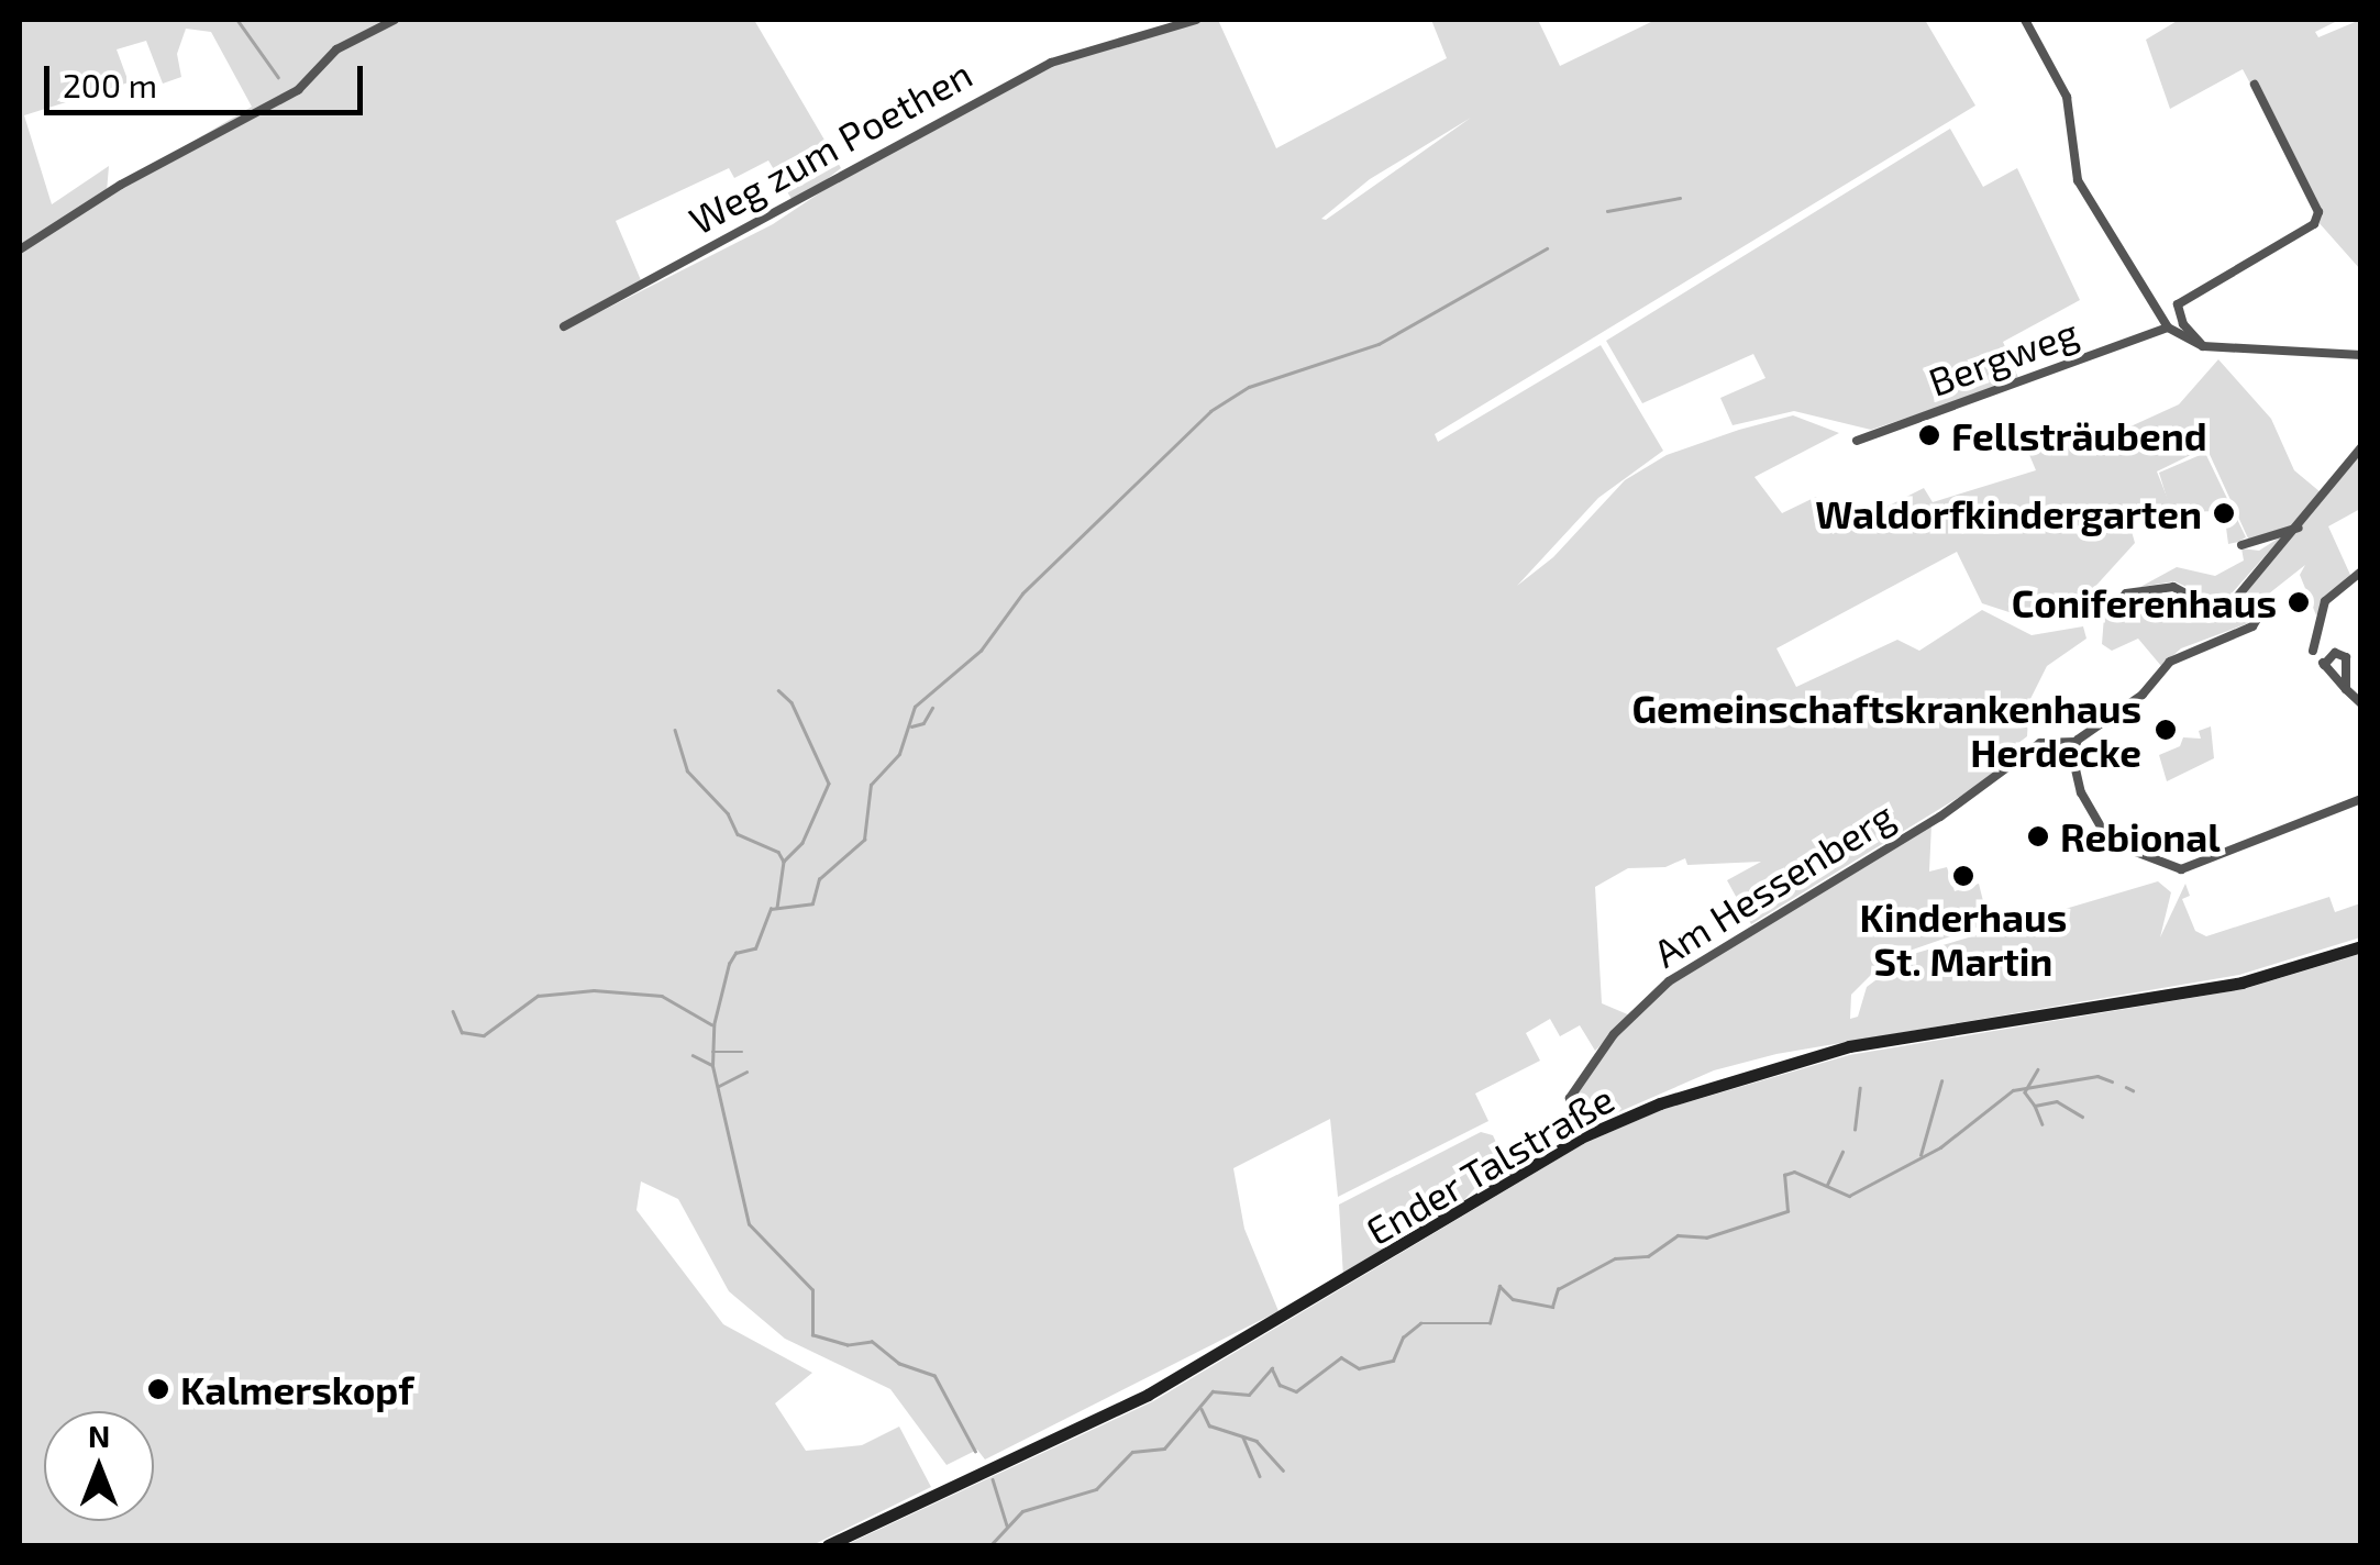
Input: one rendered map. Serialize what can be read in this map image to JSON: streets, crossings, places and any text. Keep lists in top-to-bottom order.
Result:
{
  "streets": {
    "main road": ["Ender Talstraße"],
    "street": ["Weg zum Poethen", "Bergweg", "Am Hessenberg"]
  },
  "crossings": [
    ["Am Hessenberg", "Ender Talstraße"]
  ],
  "places": [
    "Fellsträubend",
    "Waldorfkindergarten",
    "Coniferenhaus",
    "Gemeinschaftskrankenhaus Herdecke",
    "Rebional",
    "Kinderhaus St. Martin",
    "Kalmerskopf"
  ],
  "scale_bar": "200 m",
  "north": "top"
}
